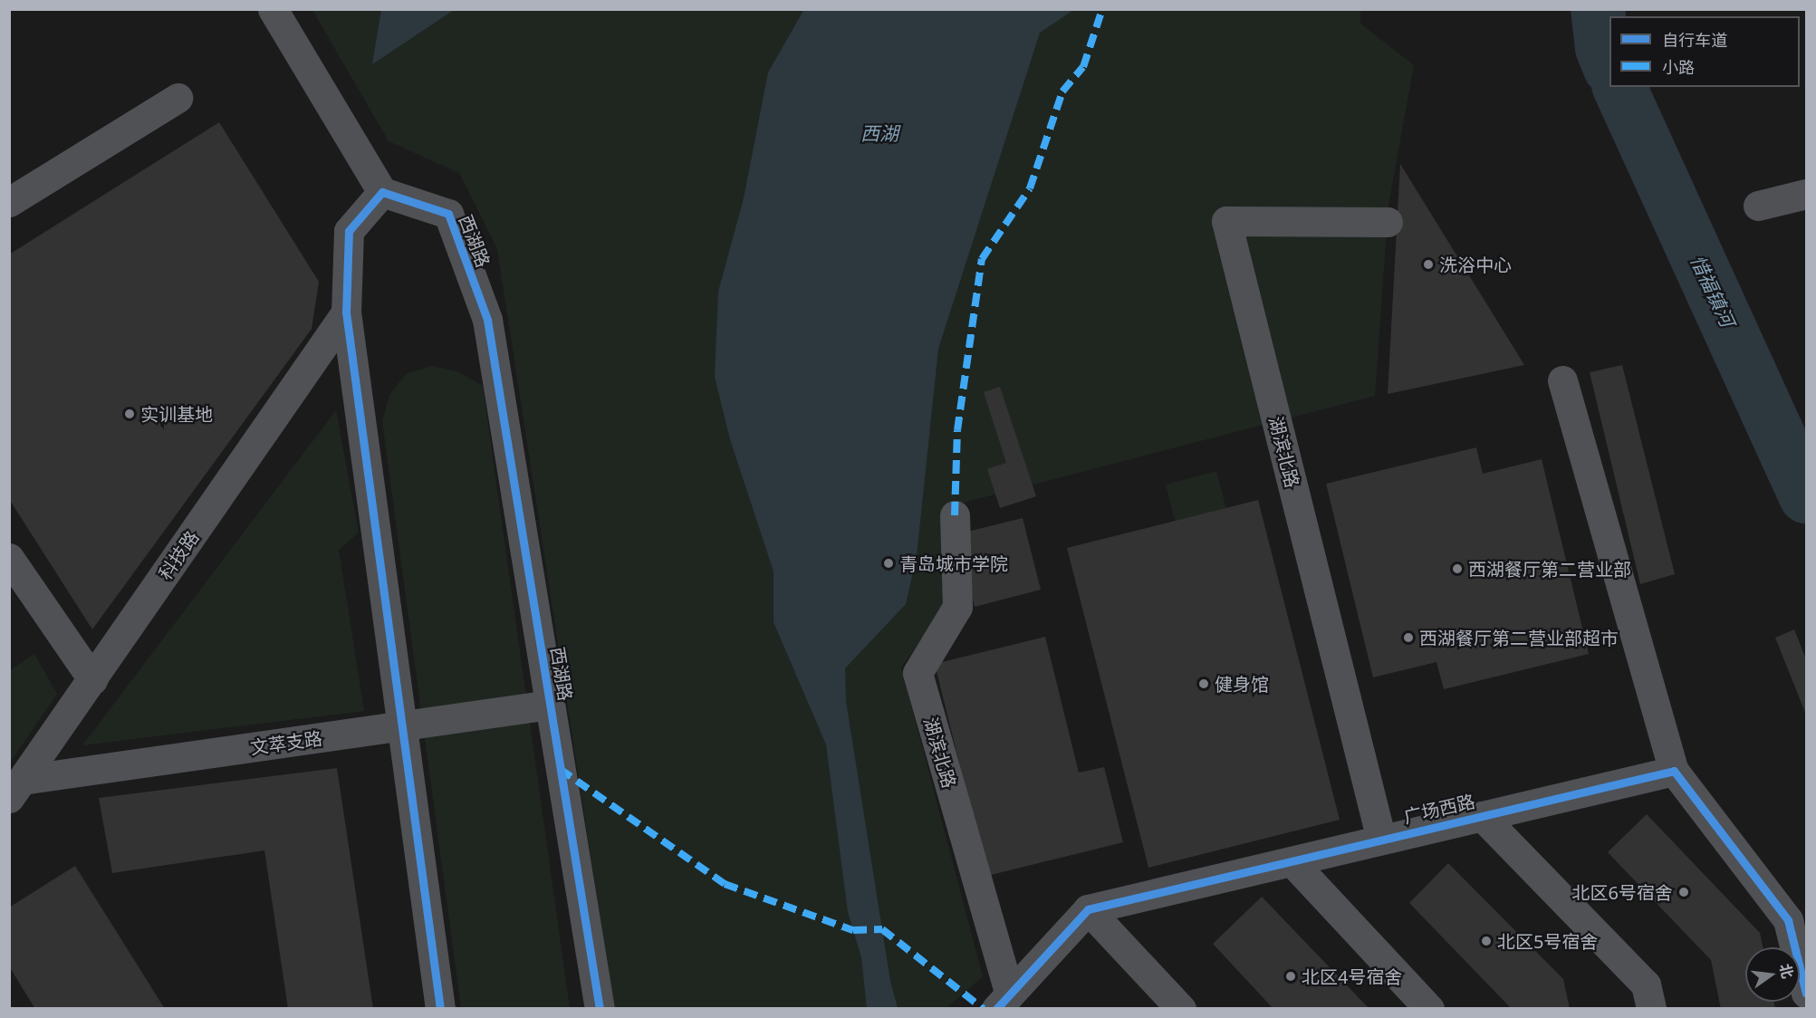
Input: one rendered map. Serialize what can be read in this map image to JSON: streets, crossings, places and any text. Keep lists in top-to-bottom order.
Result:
{
  "streets": {
    "street": [
      "西湖路",
      "湖滨北路",
      "科技路",
      "文萃支路",
      "广场西路"
    ]
  },
  "crossings": [
    ["西湖路", "文萃支路"],
    ["湖滨北路", "广场西路"],
    ["科技路", "文萃支路"]
  ],
  "water": ["西湖", "惜福镇河"],
  "places": [
    "洗浴中心",
    "实训基地",
    "青岛城市学院",
    "西湖餐厅第二营业部",
    "西湖餐厅第二营业部超市",
    "健身馆",
    "北区6号宿舍",
    "北区5号宿舍",
    "北区4号宿舍"
  ],
  "legend": ["自行车道", "小路"],
  "north": "right"
}
